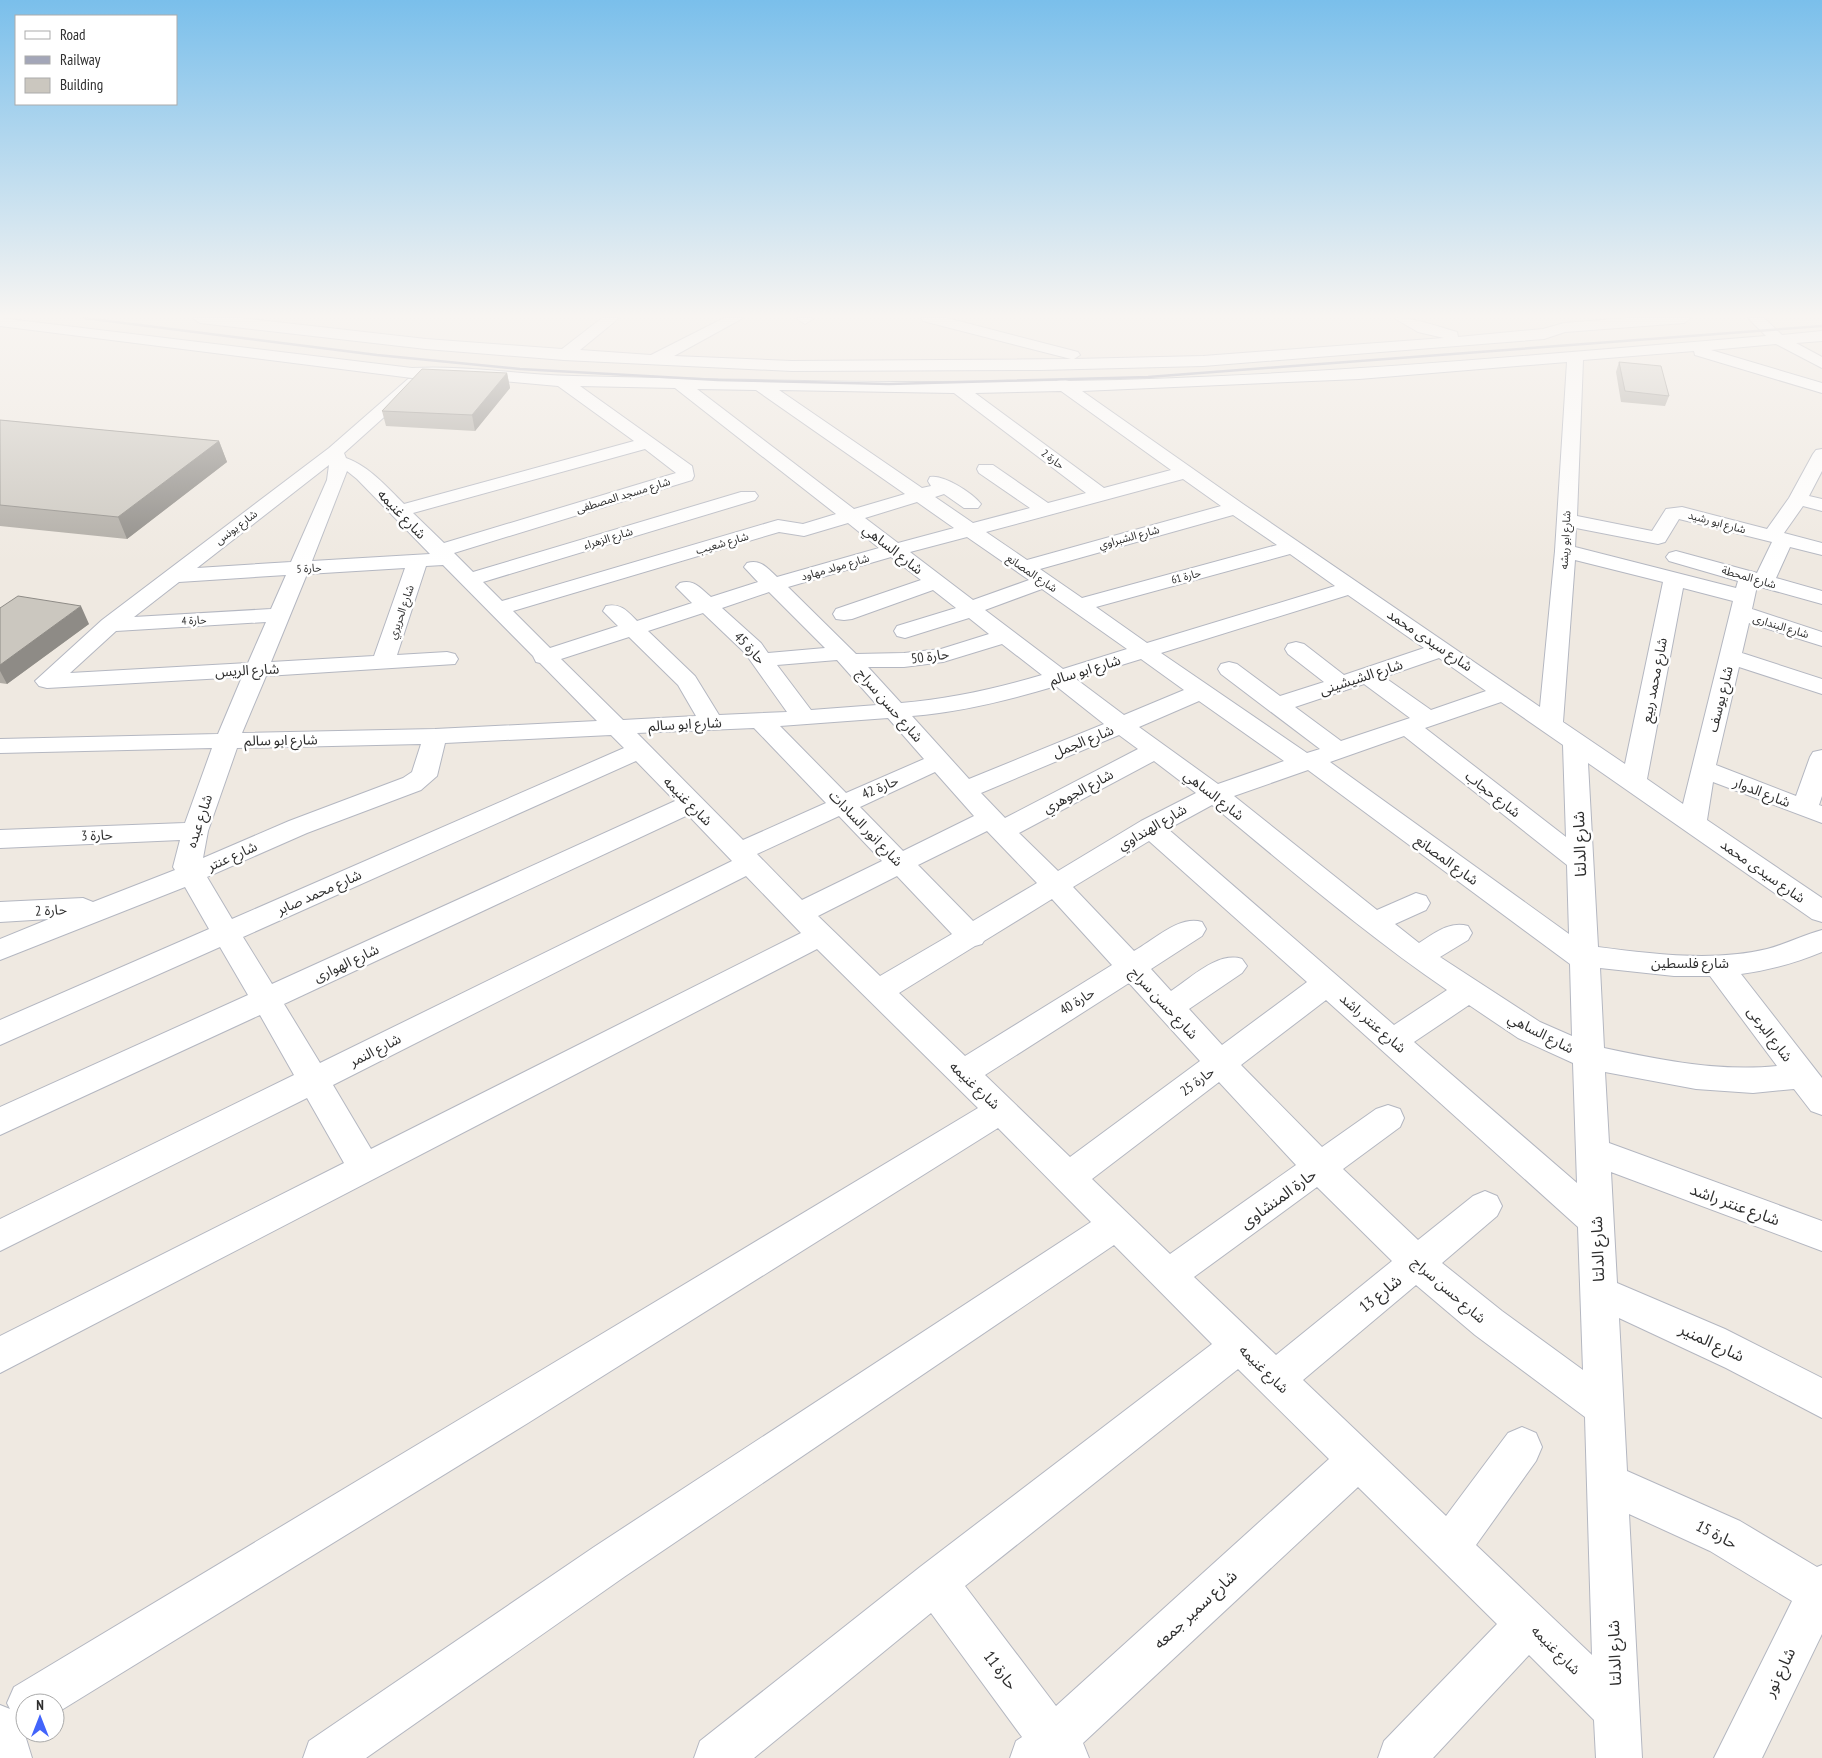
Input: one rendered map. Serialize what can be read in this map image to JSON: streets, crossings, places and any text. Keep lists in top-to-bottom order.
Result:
{
  "streets": {
    "street": [
      "حارة 2",
      "شارع مسجد المصطفى",
      "شارع غنيمه",
      "شارع ابو رشيد",
      "شارع يونس",
      "شارع الشبراوي",
      "شارع الزهراء",
      "شارع ابو ريشه",
      "شارع شعيب",
      "شارع الساهي",
      "شارع مولد مهاود",
      "حارة 5",
      "شارع المصانع",
      "حارة 61",
      "شارع المحطة",
      "شارع الحريري",
      "حارة 4",
      "شارع البندارى",
      "شارع سيدى محمد",
      "حارة 45",
      "حارة 50",
      "شارع الريس",
      "شارع ابو سالم",
      "شارع الشيشينى",
      "شارع محمد ربيع",
      "شارع يوسف",
      "شارع حسن سراج",
      "شارع الجمل",
      "حارة 42",
      "شارع الجوهري",
      "شارع الدوار",
      "شارع حجاب",
      "شارع عبده",
      "شارع الهنداوي",
      "شارع انور السادات",
      "حارة 3",
      "شارع الدلتا",
      "شارع عنتر",
      "شارع محمد صابر",
      "شارع الهوارى",
      "شارع فلسطين",
      "حارة 40",
      "شارع عنتر راشد",
      "شارع البرعى",
      "شارع النمر",
      "حارة 25",
      "حارة المنشاوى",
      "شارع 13",
      "شارع المنير",
      "حارة 15",
      "شارع سمير جمعه",
      "حارة 11",
      "شارع نور"
    ]
  },
  "crossings": [
    ["حارة 2", "شارع مولد مهاود"],
    ["حارة 2", "شارع عنتر"],
    ["شارع مسجد المصطفى", "شارع غنيمه"],
    ["شارع مسجد المصطفى", "شارع الزهراء"],
    ["شارع مسجد المصطفى", "حارة 5"],
    ["شارع مسجد المصطفى", "شارع الحريري"],
    ["شارع غنيمه", "شارع يونس"],
    ["شارع غنيمه", "شارع الزهراء"],
    ["شارع غنيمه", "شارع شعيب"],
    ["شارع غنيمه", "شارع مولد مهاود"],
    ["شارع غنيمه", "حارة 5"],
    ["شارع غنيمه", "شارع الحريري"],
    ["شارع غنيمه", "شارع ابو سالم"],
    ["شارع غنيمه", "حارة 42"],
    ["شارع غنيمه", "شارع الجوهري"],
    ["شارع غنيمه", "شارع عبده"],
    ["شارع غنيمه", "شارع الهنداوي"],
    ["شارع غنيمه", "شارع الدلتا"],
    ["شارع غنيمه", "شارع محمد صابر"],
    ["شارع غنيمه", "شارع الهوارى"],
    ["شارع غنيمه", "حارة 40"],
    ["شارع غنيمه", "شارع النمر"],
    ["شارع غنيمه", "حارة 25"],
    ["شارع غنيمه", "حارة المنشاوى"],
    ["شارع غنيمه", "شارع 13"],
    ["شارع غنيمه", "شارع سمير جمعه"],
    ["شارع ابو رشيد", "شارع ابو ريشه"],
    ["شارع ابو رشيد", "شارع يوسف"],
    ["شارع يونس", "حارة 5"],
    ["شارع يونس", "حارة 4"],
    ["شارع يونس", "شارع الريس"],
    ["شارع يونس", "شارع عبده"],
    ["شارع الشبراوي", "شارع المصانع"],
    ["شارع الشبراوي", "شارع سيدى محمد"],
    ["شارع الزهراء", "حارة 5"],
    ["شارع الزهراء", "شارع الحريري"],
    ["شارع ابو ريشه", "شارع المحطة"],
    ["شارع ابو ريشه", "شارع سيدى محمد"],
    ["شارع ابو ريشه", "شارع الدلتا"],
    ["شارع شعيب", "شارع الساهي"],
    ["شارع شعيب", "شارع المصانع"],
    ["شارع الساهي", "شارع مولد مهاود"],
    ["شارع الساهي", "حارة 50"],
    ["شارع الساهي", "شارع ابو سالم"],
    ["شارع الساهي", "شارع الجمل"],
    ["شارع الساهي", "شارع الجوهري"],
    ["شارع الساهي", "شارع الهنداوي"],
    ["شارع الساهي", "شارع الدلتا"],
    ["شارع الساهي", "شارع البرعى"],
    ["شارع مولد مهاود", "شارع المصانع"],
    ["شارع مولد مهاود", "شارع سيدى محمد"],
    ["شارع مولد مهاود", "حارة 45"],
    ["شارع مولد مهاود", "شارع حسن سراج"],
    ["حارة 5", "شارع الحريري"],
    ["حارة 5", "شارع عبده"],
    ["شارع المصانع", "حارة 61"],
    ["شارع المصانع", "شارع ابو سالم"],
    ["شارع المصانع", "شارع الجمل"],
    ["شارع المصانع", "شارع الهنداوي"],
    ["شارع المصانع", "شارع الدلتا"],
    ["شارع المصانع", "شارع فلسطين"],
    ["حارة 61", "شارع سيدى محمد"],
    ["شارع المحطة", "شارع البندارى"],
    ["شارع المحطة", "شارع محمد ربيع"],
    ["شارع المحطة", "شارع يوسف"],
    ["شارع الحريري", "شارع الريس"],
    ["حارة 4", "شارع عبده"],
    ["شارع البندارى", "شارع يوسف"],
    ["شارع سيدى محمد", "شارع ابو سالم"],
    ["شارع سيدى محمد", "شارع الشيشينى"],
    ["شارع سيدى محمد", "شارع محمد ربيع"],
    ["شارع سيدى محمد", "شارع يوسف"],
    ["شارع سيدى محمد", "شارع الهنداوي"],
    ["شارع سيدى محمد", "شارع الدلتا"],
    ["حارة 45", "حارة 50"],
    ["حارة 45", "شارع ابو سالم"],
    ["حارة 50", "شارع حسن سراج"],
    ["شارع الريس", "شارع عبده"],
    ["شارع ابو سالم", "شارع حسن سراج"],
    ["شارع ابو سالم", "شارع عبده"],
    ["شارع ابو سالم", "شارع انور السادات"],
    ["شارع ابو سالم", "شارع عنتر"],
    ["شارع الشيشينى", "شارع حجاب"],
    ["شارع يوسف", "شارع الدوار"],
    ["شارع حسن سراج", "شارع الجمل"],
    ["شارع حسن سراج", "حارة 42"],
    ["شارع حسن سراج", "شارع الجوهري"],
    ["شارع حسن سراج", "شارع الهنداوي"],
    ["شارع حسن سراج", "شارع الدلتا"],
    ["شارع حسن سراج", "حارة 40"],
    ["شارع حسن سراج", "حارة 25"],
    ["شارع حسن سراج", "حارة المنشاوى"],
    ["شارع حسن سراج", "شارع 13"],
    ["حارة 42", "شارع انور السادات"],
    ["حارة 42", "شارع النمر"],
    ["شارع الجوهري", "شارع عبده"],
    ["شارع الجوهري", "شارع انور السادات"],
    ["شارع حجاب", "شارع الهنداوي"],
    ["شارع حجاب", "شارع الدلتا"],
    ["شارع عبده", "حارة 3"],
    ["شارع عبده", "شارع عنتر"],
    ["شارع عبده", "شارع محمد صابر"],
    ["شارع عبده", "شارع الهوارى"],
    ["شارع عبده", "شارع النمر"],
    ["شارع الهنداوي", "شارع انور السادات"],
    ["شارع الهنداوي", "شارع عنتر راشد"],
    ["شارع الدلتا", "شارع فلسطين"],
    ["شارع الدلتا", "شارع عنتر راشد"],
    ["شارع الدلتا", "شارع المنير"],
    ["شارع الدلتا", "حارة 15"],
    ["شارع فلسطين", "شارع البرعى"],
    ["شارع عنتر راشد", "حارة 25"],
    ["حارة 15", "شارع نور"],
    ["شارع سمير جمعه", "حارة 11"]
  ],
  "legend": ["Road", "Railway", "Building"],
  "north": "top"
}
